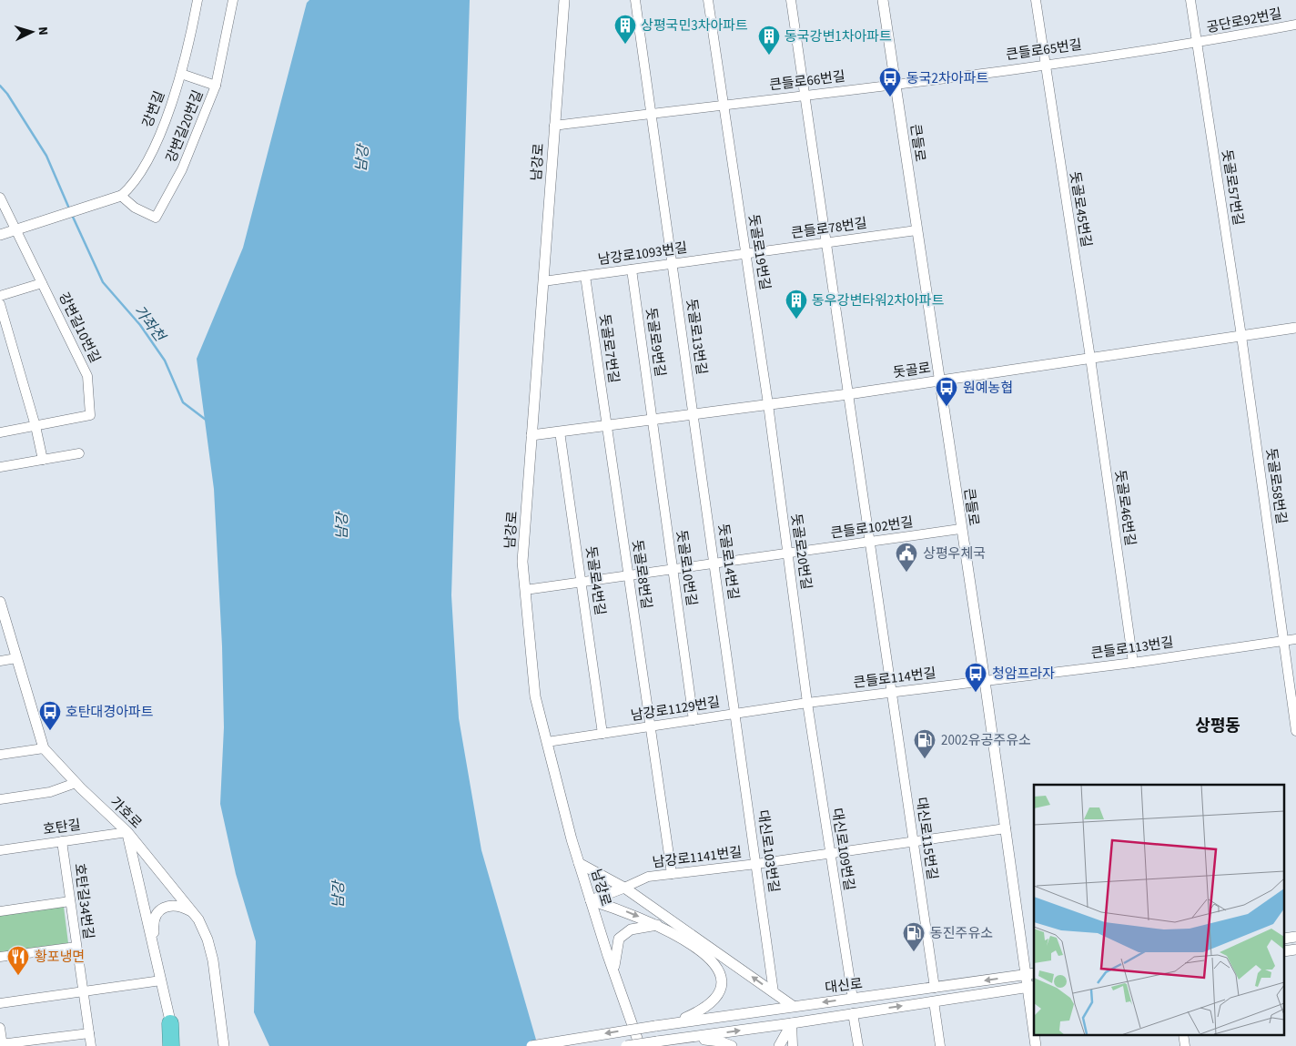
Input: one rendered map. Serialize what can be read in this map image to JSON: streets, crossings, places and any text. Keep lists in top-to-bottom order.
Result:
{
  "streets": {
    "street": [
      "공단로92번길",
      "큰들로65번길",
      "큰들로66번길",
      "강변길",
      "강변길20번길",
      "큰들로",
      "남강로",
      "돗골로57번길",
      "돗골로45번길",
      "큰들로78번길",
      "돗골로19번길",
      "남강로1093번길",
      "강변길10번길",
      "돗골로13번길",
      "돗골로9번길",
      "돗골로7번길",
      "돗골로",
      "돗골로58번길",
      "돗골로46번길",
      "큰들로102번길",
      "돗골로20번길",
      "돗골로14번길",
      "돗골로10번길",
      "돗골로8번길",
      "돗골로4번길",
      "큰들로113번길",
      "큰들로114번길",
      "남강로1129번길",
      "가호로",
      "호탄길",
      "대신로115번길",
      "대신로109번길",
      "대신로103번길",
      "남강로1141번길",
      "호탄길34번길",
      "대신로"
    ]
  },
  "crossings": [
    ["공단로92번길", "큰들로65번길"],
    ["공단로92번길", "돗골로57번길"],
    ["큰들로65번길", "큰들로66번길"],
    ["큰들로65번길", "큰들로"],
    ["큰들로65번길", "돗골로57번길"],
    ["큰들로65번길", "돗골로45번길"],
    ["큰들로66번길", "큰들로"],
    ["큰들로66번길", "남강로"],
    ["큰들로66번길", "돗골로19번길"],
    ["큰들로66번길", "돗골로13번길"],
    ["큰들로66번길", "대신로115번길"],
    ["강변길", "강변길20번길"],
    ["강변길", "강변길10번길"],
    ["큰들로", "큰들로78번길"],
    ["큰들로", "돗골로"],
    ["큰들로", "큰들로102번길"],
    ["큰들로", "큰들로113번길"],
    ["큰들로", "큰들로114번길"],
    ["큰들로", "남강로1141번길"],
    ["큰들로", "대신로"],
    ["남강로", "남강로1093번길"],
    ["남강로", "돗골로"],
    ["남강로", "큰들로102번길"],
    ["남강로", "남강로1129번길"],
    ["돗골로57번길", "돗골로"],
    ["돗골로57번길", "돗골로58번길"],
    ["돗골로45번길", "돗골로"],
    ["돗골로45번길", "돗골로46번길"],
    ["큰들로78번길", "돗골로19번길"],
    ["큰들로78번길", "남강로1093번길"],
    ["큰들로78번길", "대신로115번길"],
    ["돗골로19번길", "남강로1093번길"],
    ["돗골로19번길", "돗골로"],
    ["돗골로19번길", "돗골로20번길"],
    ["남강로1093번길", "돗골로13번길"],
    ["남강로1093번길", "돗골로9번길"],
    ["남강로1093번길", "돗골로7번길"],
    ["돗골로13번길", "돗골로"],
    ["돗골로13번길", "돗골로14번길"],
    ["돗골로9번길", "돗골로"],
    ["돗골로9번길", "돗골로10번길"],
    ["돗골로7번길", "돗골로"],
    ["돗골로7번길", "돗골로8번길"],
    ["돗골로", "돗골로58번길"],
    ["돗골로", "돗골로46번길"],
    ["돗골로", "돗골로20번길"],
    ["돗골로", "돗골로14번길"],
    ["돗골로", "돗골로10번길"],
    ["돗골로", "돗골로8번길"],
    ["돗골로", "돗골로4번길"],
    ["돗골로", "대신로115번길"],
    ["돗골로58번길", "큰들로113번길"],
    ["돗골로46번길", "큰들로113번길"],
    ["큰들로102번길", "돗골로20번길"],
    ["큰들로102번길", "돗골로14번길"],
    ["큰들로102번길", "돗골로10번길"],
    ["큰들로102번길", "돗골로8번길"],
    ["큰들로102번길", "돗골로4번길"],
    ["큰들로102번길", "대신로115번길"],
    ["돗골로20번길", "큰들로114번길"],
    ["돗골로20번길", "남강로1129번길"],
    ["돗골로20번길", "대신로109번길"],
    ["돗골로14번길", "남강로1129번길"],
    ["돗골로14번길", "대신로103번길"],
    ["돗골로10번길", "남강로1129번길"],
    ["돗골로8번길", "남강로1129번길"],
    ["돗골로8번길", "남강로1141번길"],
    ["돗골로4번길", "남강로1129번길"],
    ["큰들로113번길", "큰들로114번길"],
    ["큰들로114번길", "남강로1129번길"],
    ["큰들로114번길", "대신로115번길"],
    ["큰들로114번길", "대신로109번길"],
    ["남강로1129번길", "대신로109번길"],
    ["남강로1129번길", "대신로103번길"],
    ["가호로", "호탄길"],
    ["호탄길", "호탄길34번길"],
    ["대신로115번길", "남강로1141번길"],
    ["대신로115번길", "대신로"],
    ["대신로109번길", "남강로1141번길"],
    ["대신로109번길", "대신로"],
    ["대신로103번길", "남강로1141번길"]
  ],
  "districts": ["상평동"],
  "water": ["남강", "가좌천"],
  "places": {
    "building": ["상평국민3차아파트", "동국강변1차아파트", "동우강변타워2차아파트"],
    "bus stop": [
      "동국2차아파트",
      "원예농협",
      "청암프라자",
      "호탄대경아파트"
    ],
    "public building": ["상평우체국"],
    "fuel station": ["2002유공주유소", "동진주유소"],
    "restaurant": ["황포냉면"]
  },
  "north": "right"
}
